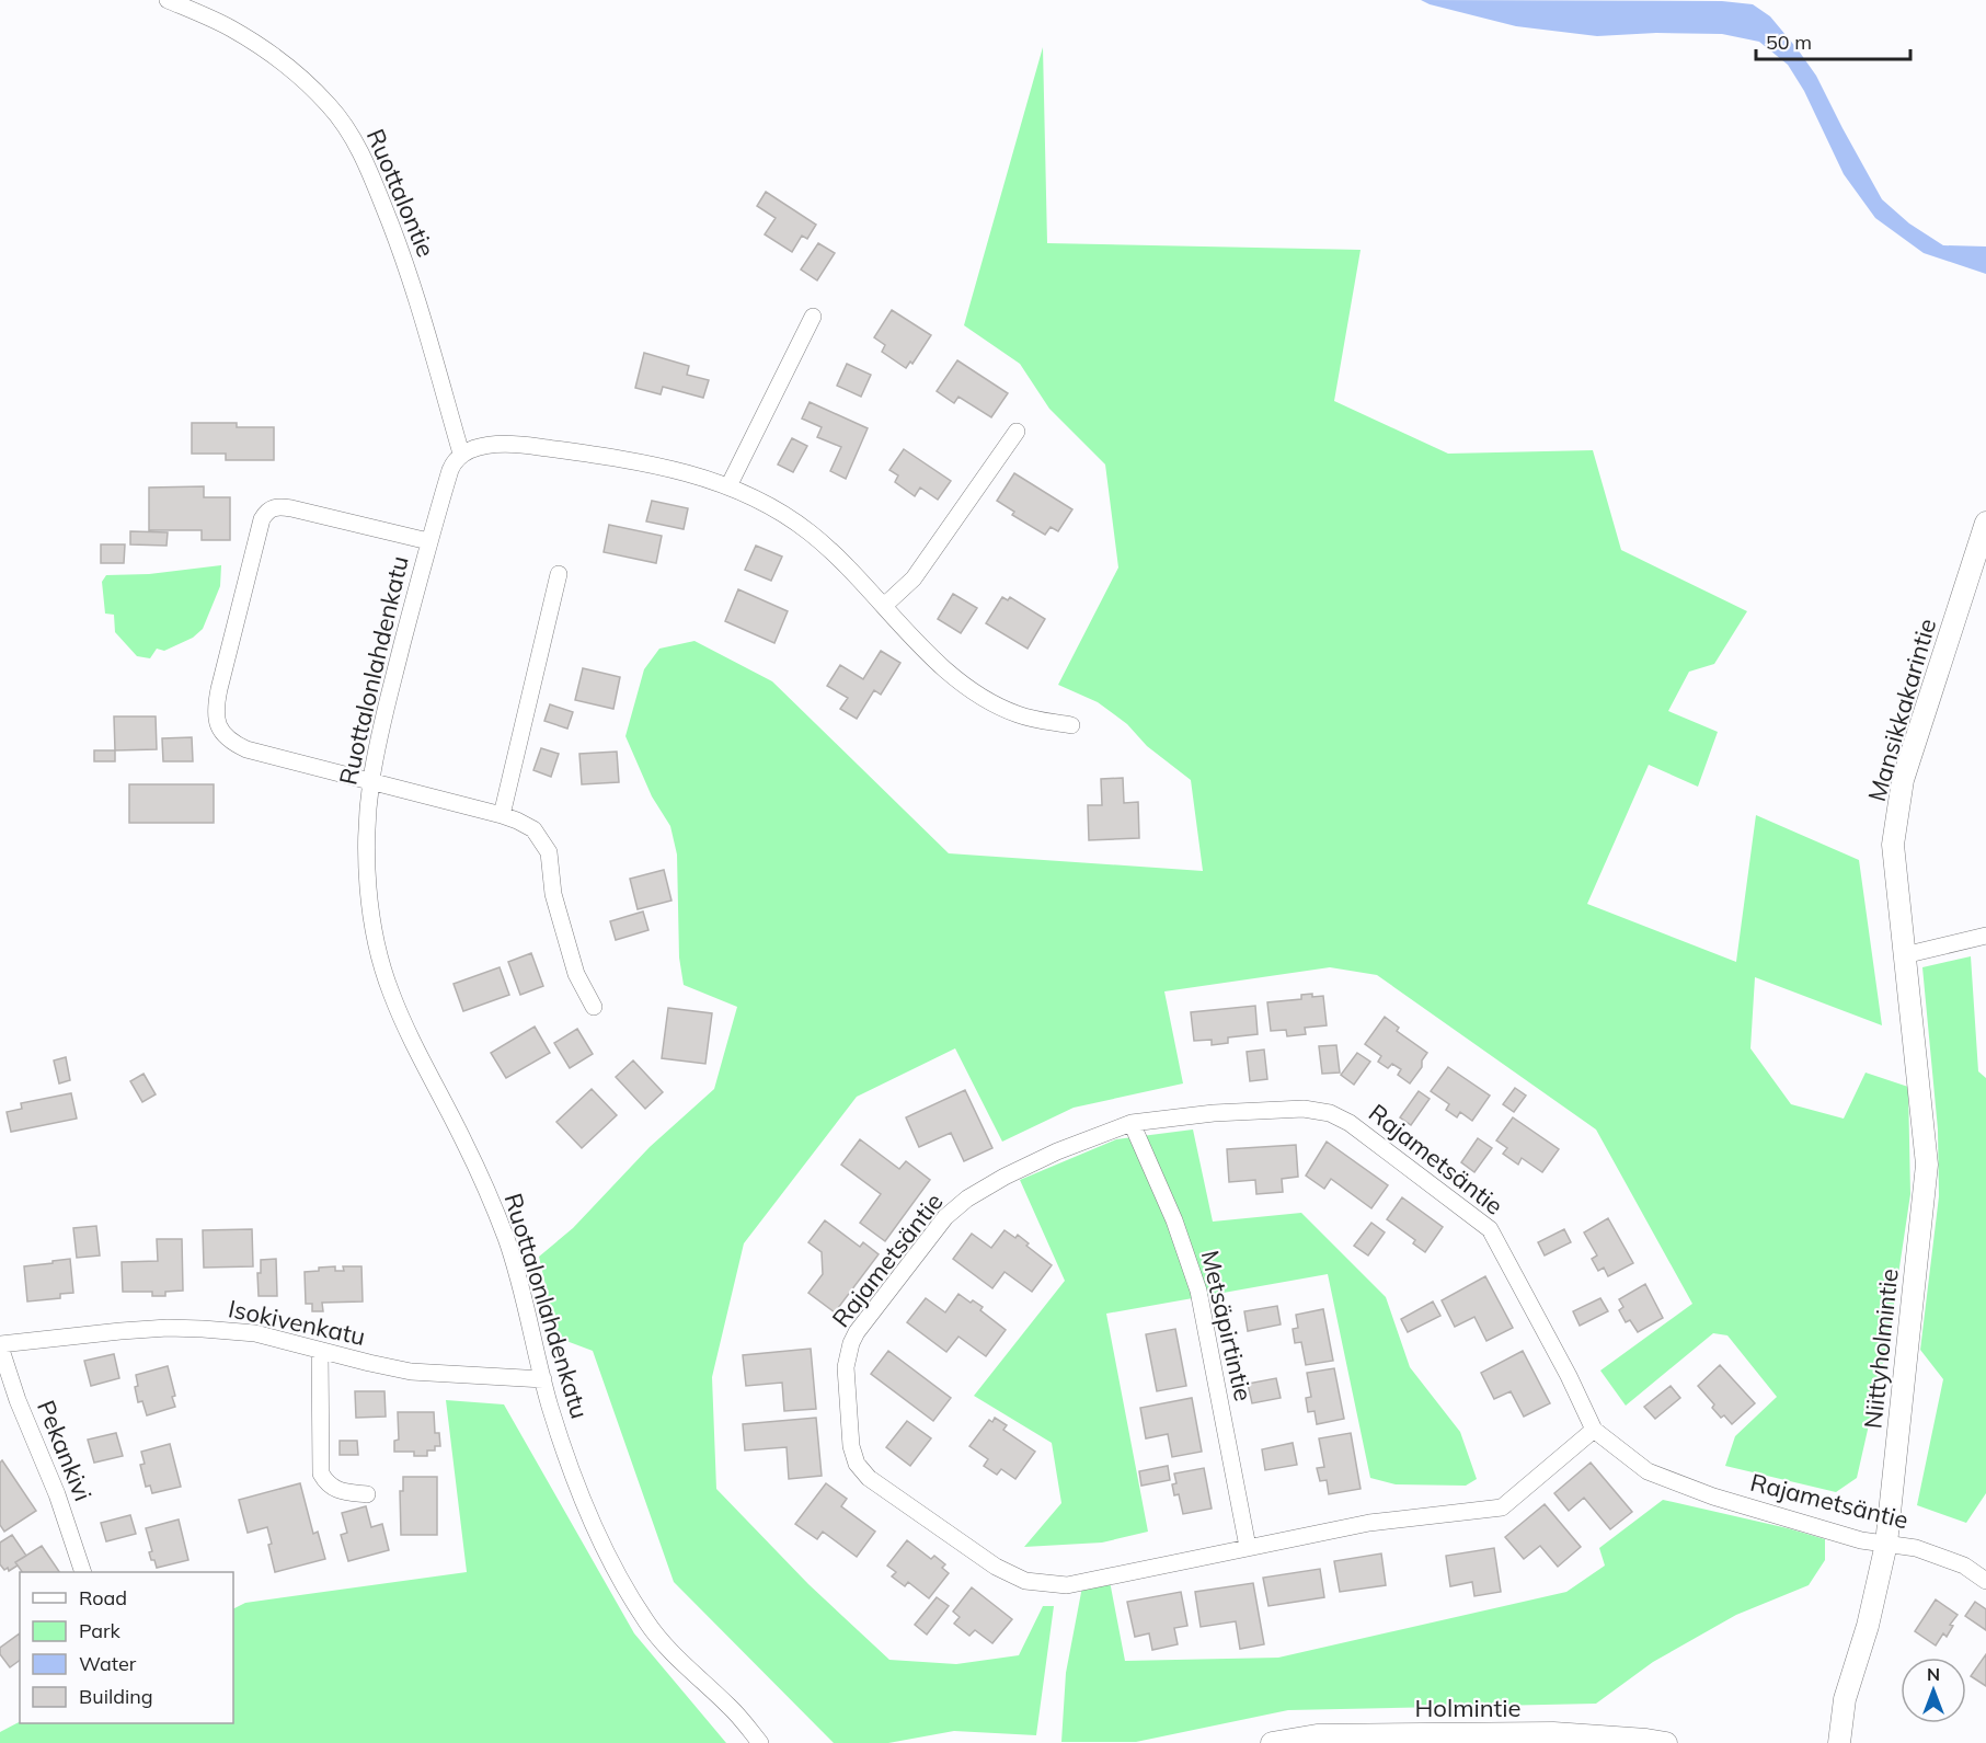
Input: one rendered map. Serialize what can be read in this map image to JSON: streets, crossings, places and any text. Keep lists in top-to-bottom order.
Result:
{
  "streets": {
    "street": [
      "Ruottalontie",
      "Ruottalonlahdenkatu",
      "Mansikkakarintie",
      "Rajametsäntie",
      "Isokivenkatu",
      "Metsäpirtintie",
      "Niittyholmintie",
      "Pekankivi",
      "Holmintie"
    ]
  },
  "crossings": [
    ["Ruottalontie", "Ruottalonlahdenkatu"],
    ["Ruottalonlahdenkatu", "Isokivenkatu"],
    ["Mansikkakarintie", "Niittyholmintie"],
    ["Rajametsäntie", "Metsäpirtintie"],
    ["Rajametsäntie", "Niittyholmintie"],
    ["Isokivenkatu", "Pekankivi"]
  ],
  "legend": [
    "Road",
    "Park",
    "Water",
    "Building"
  ],
  "scale_bar": "50 m",
  "north": "top"
}
